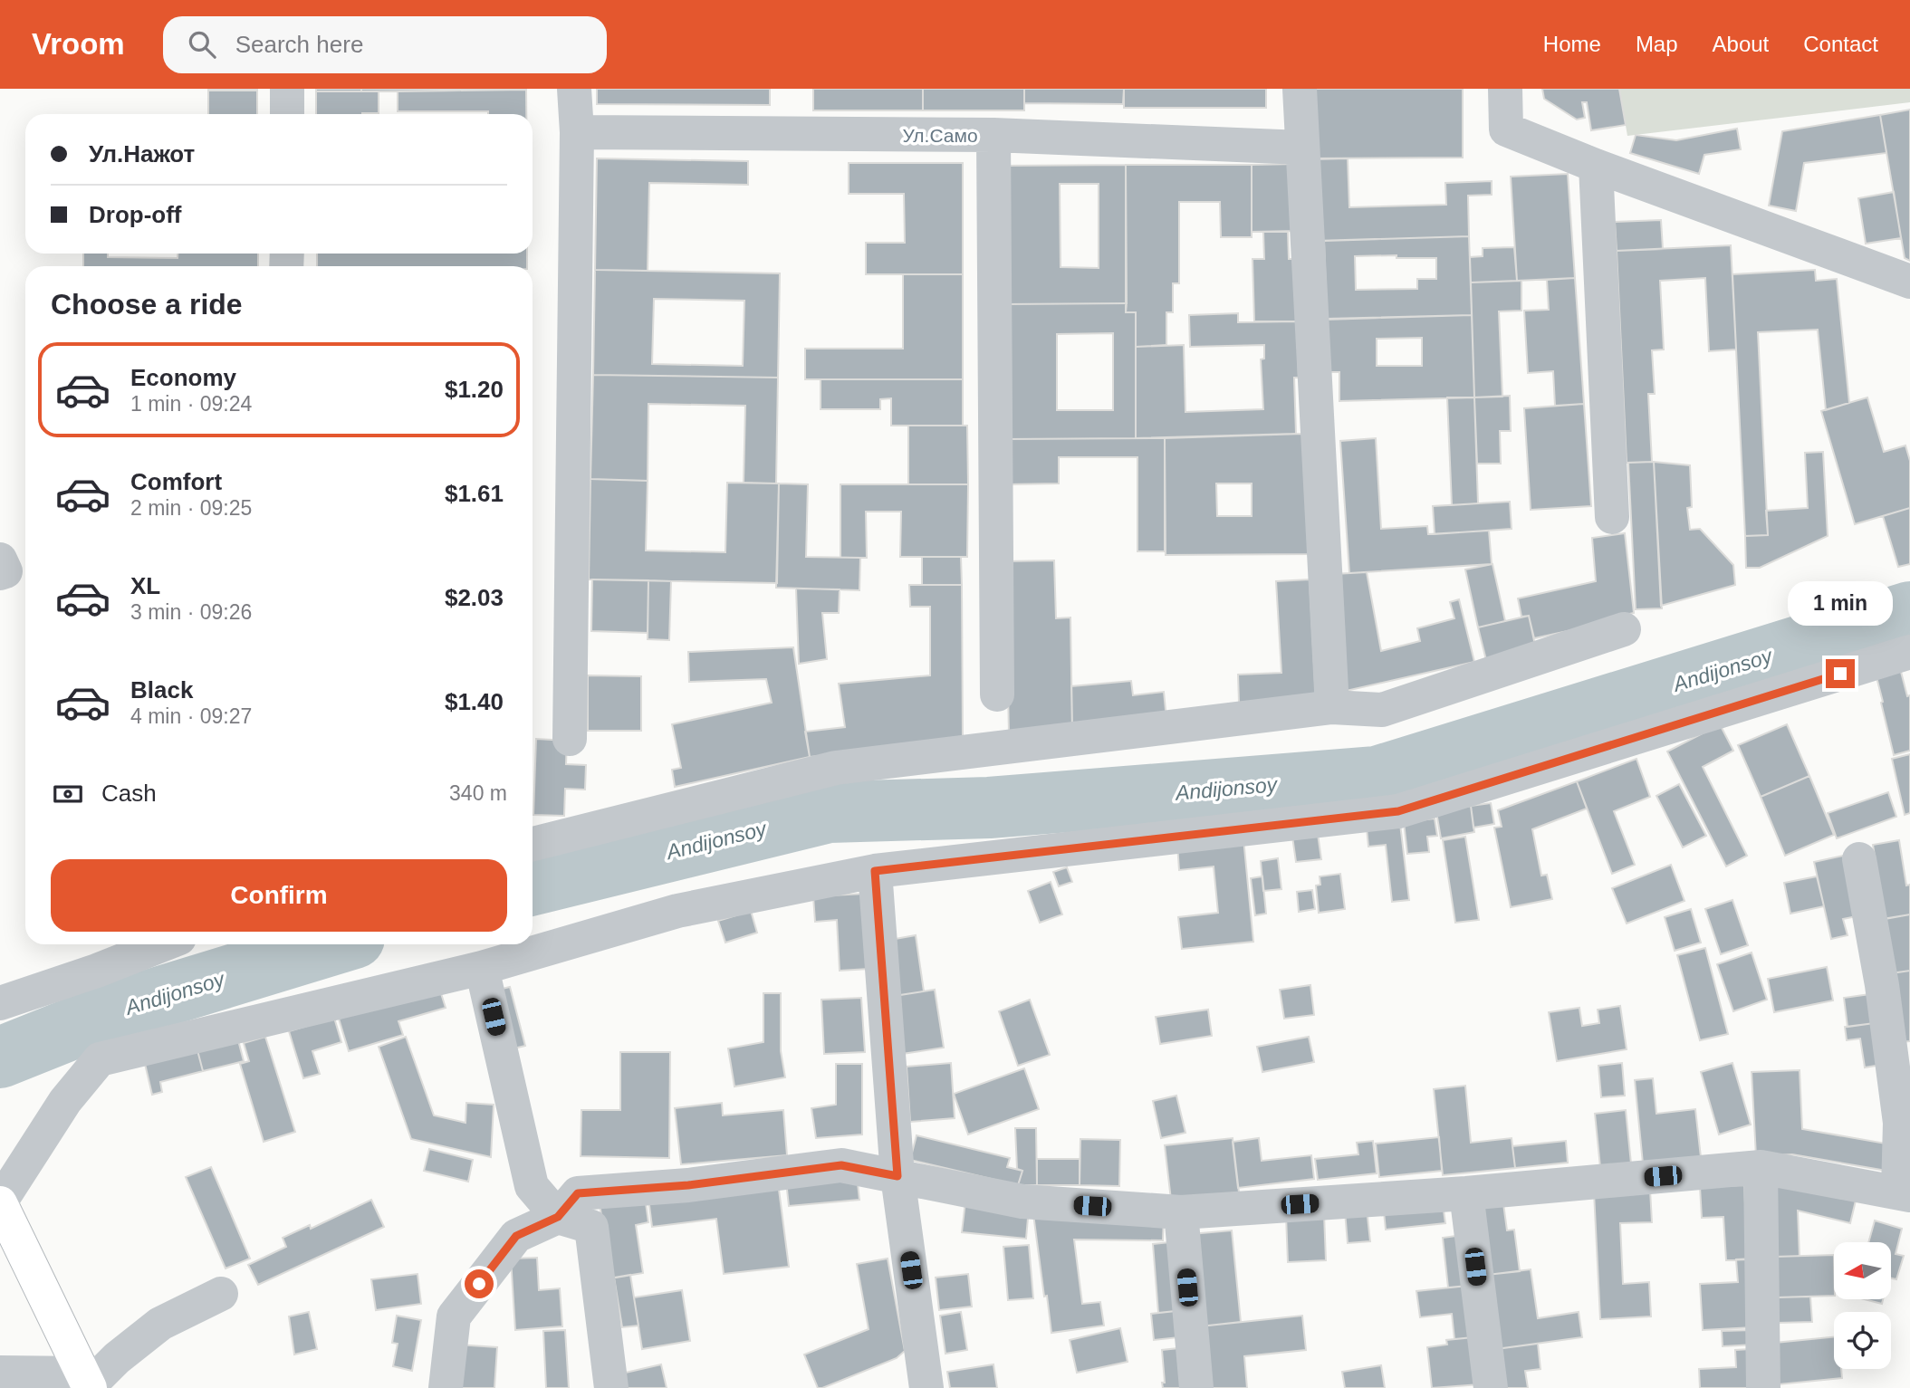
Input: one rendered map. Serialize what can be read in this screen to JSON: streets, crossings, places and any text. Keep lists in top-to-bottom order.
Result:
{
  "streets": {
    "street": ["Ул.Само"]
  },
  "water": ["Andijonsoy"],
  "north": "left",
  "page": {
    "header": "Vroom",
    "search": "Search here",
    "nav": [
      "Home",
      "Map",
      "About",
      "Contact"
    ],
    "banner": ["Ул.Нажот", "Drop-off"],
    "heading": "Choose a ride",
    "list": [
      {
        "name": "Economy",
        "note": "1 min · 09:24",
        "value": "$1.20"
      },
      {
        "name": "Comfort",
        "note": "2 min · 09:25",
        "value": "$1.61"
      },
      {
        "name": "XL",
        "note": "3 min · 09:26",
        "value": "$2.03"
      },
      {
        "name": "Black",
        "note": "4 min · 09:27",
        "value": "$1.40"
      }
    ],
    "bubble": "1 min",
    "pay": ["Cash", "340 m"],
    "buttons": "Confirm"
  }
}
